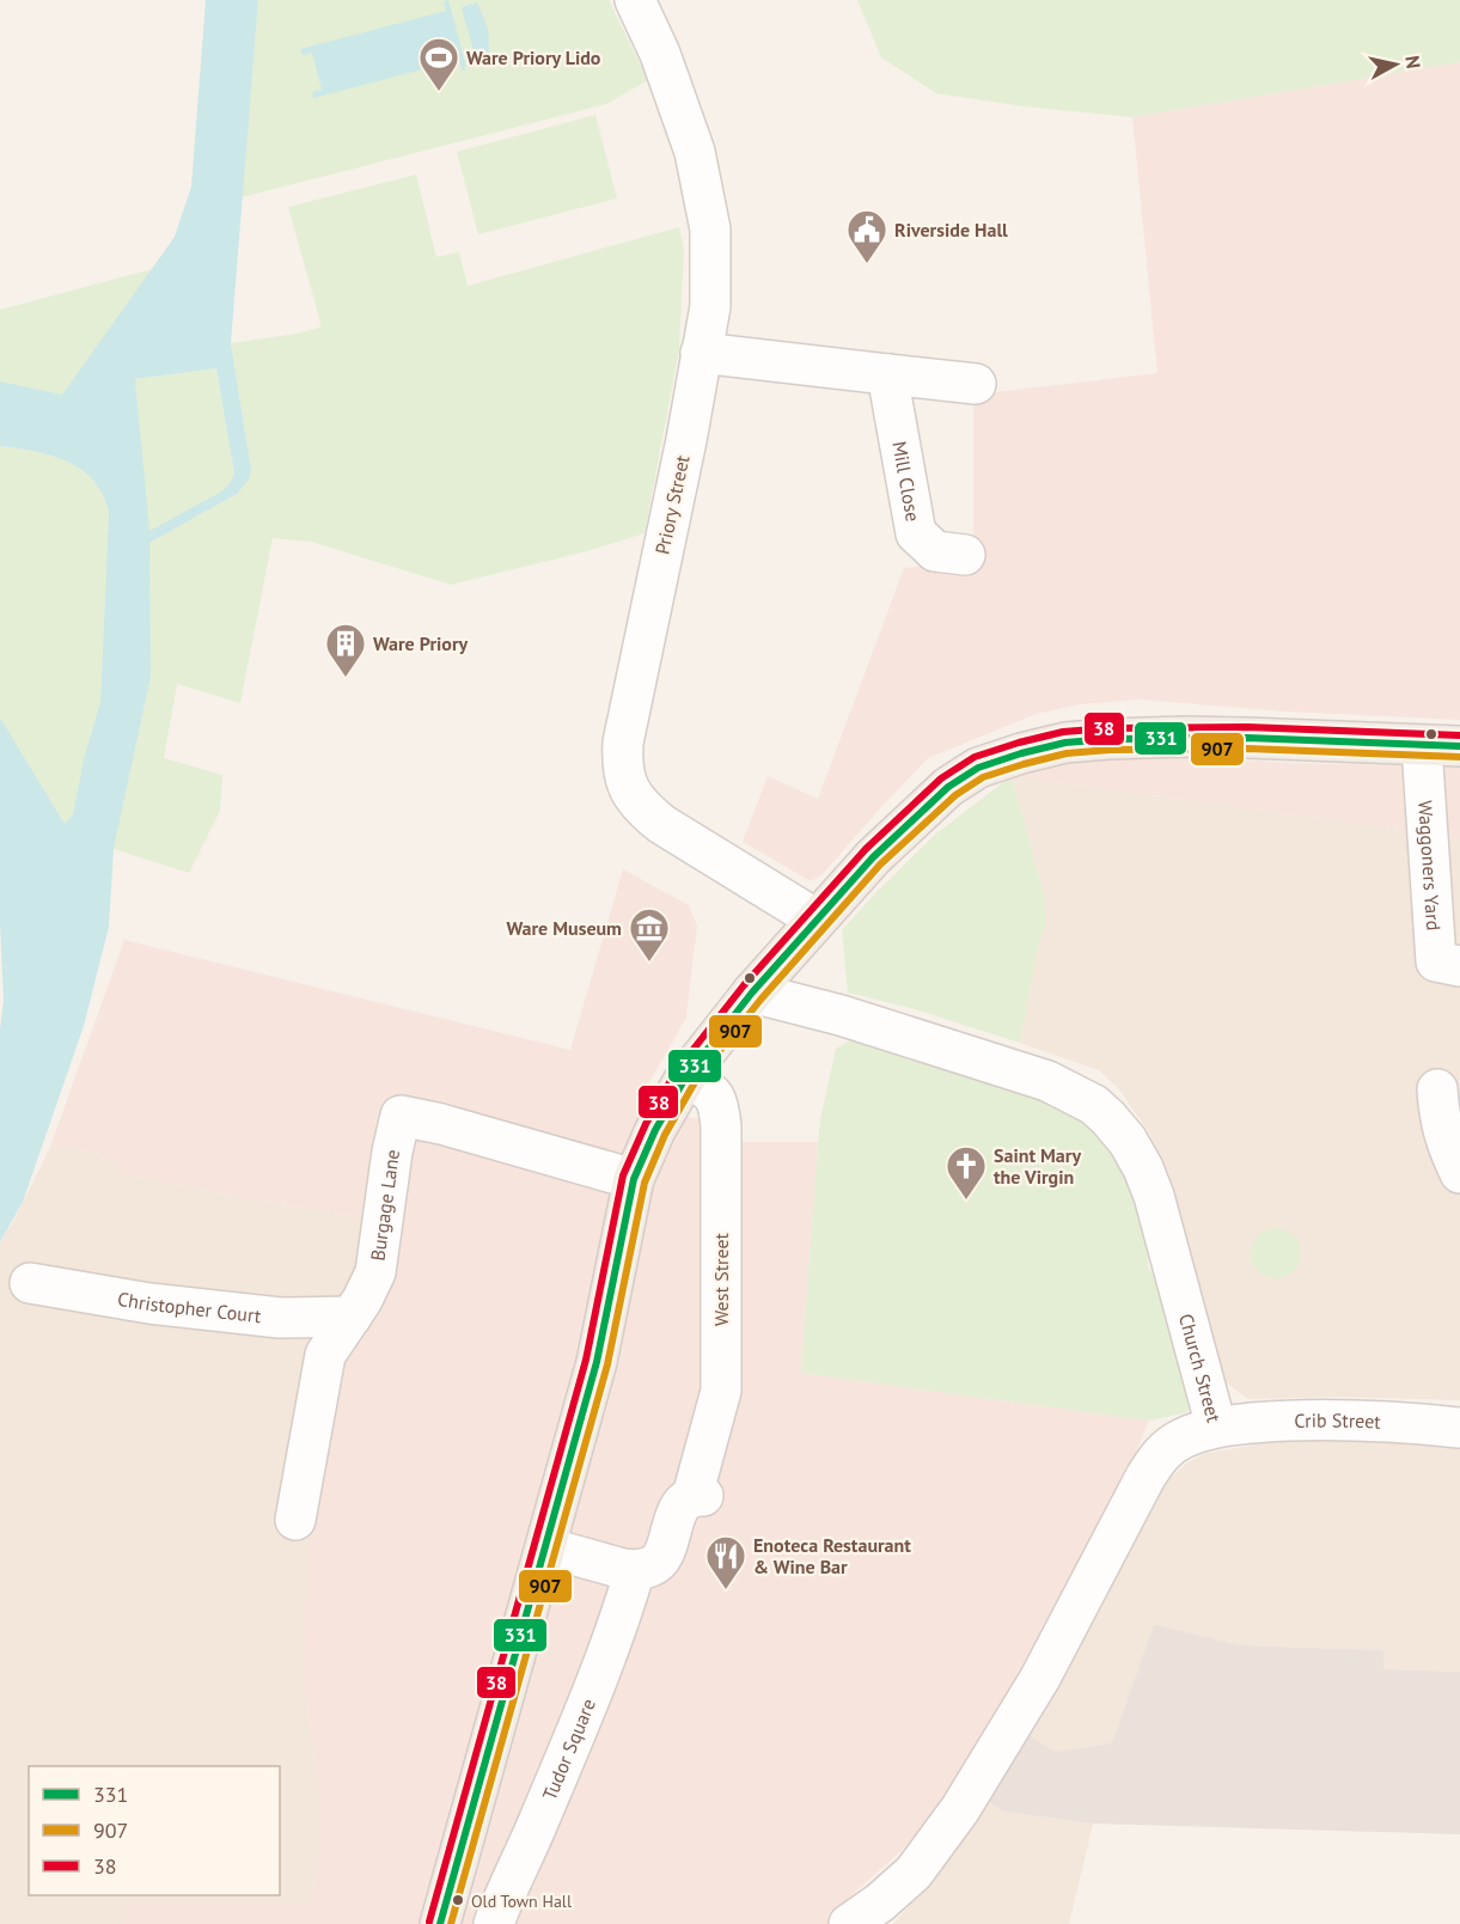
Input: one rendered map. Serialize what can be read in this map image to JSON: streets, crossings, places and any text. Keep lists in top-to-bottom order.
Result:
{
  "streets": {
    "street": [
      "Mill Close",
      "Priory Street",
      "Waggoners Yard",
      "Burgage Lane",
      "West Street",
      "Christopher Court",
      "Church Street",
      "Crib Street",
      "Tudor Square"
    ]
  },
  "crossings": [
    ["Burgage Lane", "Christopher Court"],
    ["West Street", "Tudor Square"],
    ["Church Street", "Crib Street"]
  ],
  "places": {
    "sports": ["Ware Priory Lido"],
    "public building": ["Riverside Hall"],
    "building": ["Ware Priory"],
    "museum": ["Ware Museum"],
    "church": ["Saint Mary the Virgin"],
    "restaurant": ["Enoteca Restaurant & Wine Bar"],
    "other": ["Old Town Hall"]
  },
  "lines": ["transit line 38", "transit line 331", "transit line 907"],
  "legend": ["331", "907", "38"],
  "north": "right"
}
